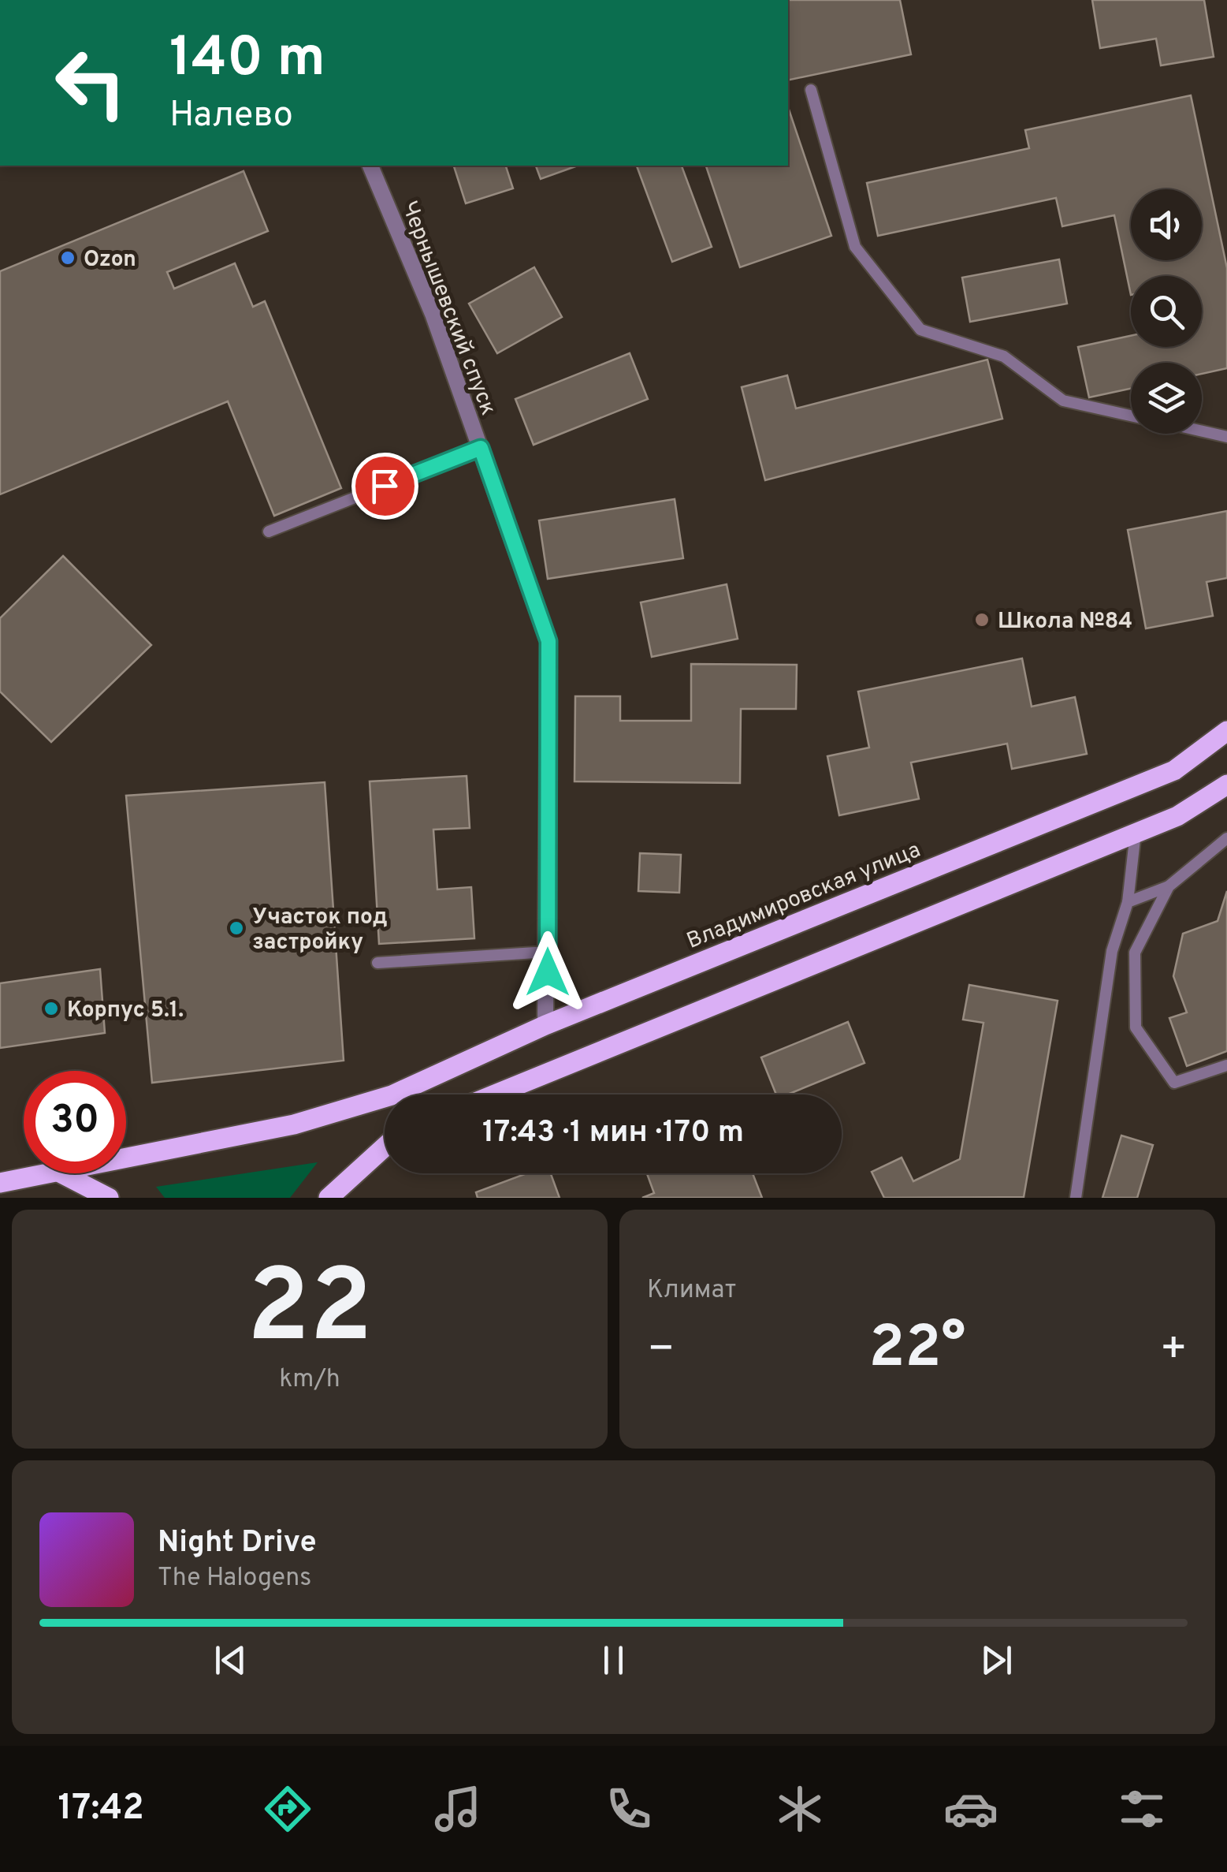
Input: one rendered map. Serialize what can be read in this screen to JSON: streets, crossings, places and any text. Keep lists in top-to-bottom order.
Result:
{
  "streets": {
    "main road": ["Владимировская улица"],
    "street": ["Чернышевский спуск"]
  },
  "crossings": [
    ["Чернышевский спуск", "Владимировская улица"]
  ],
  "places": [
    "Ozon",
    "Школа №84",
    "Участок под застройку",
    "Корпус 5.1."
  ],
  "page": {
    "turn": ["140 m", "Налево"],
    "limit": "30",
    "trip": "17:43 · 1 мин · 170 m",
    "tile": [
      ["22", "km/h"],
      "Климат"
    ],
    "heat": ["−", "22°", "+"],
    "song": ["Night Drive", "The Halogens"],
    "tabs": "17:42"
  }
}
